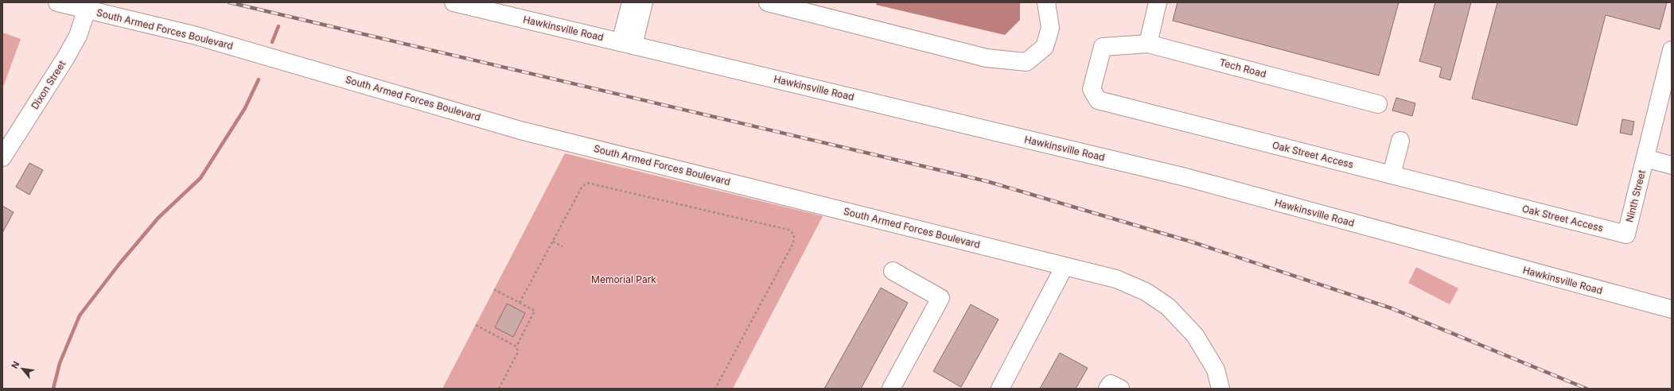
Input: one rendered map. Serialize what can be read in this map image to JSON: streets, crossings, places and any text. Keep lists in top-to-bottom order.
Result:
{
  "streets": {
    "street": [
      "Hawkinsville Road",
      "South Armed Forces Boulevard",
      "Tech Road",
      "Dixon Street",
      "Oak Street Access",
      "Ninth Street"
    ]
  },
  "crossings": [
    ["South Armed Forces Boulevard", "Dixon Street"],
    ["Tech Road", "Oak Street Access"],
    ["Oak Street Access", "Ninth Street"]
  ],
  "parks": ["Memorial Park"],
  "north": "top left"
}
